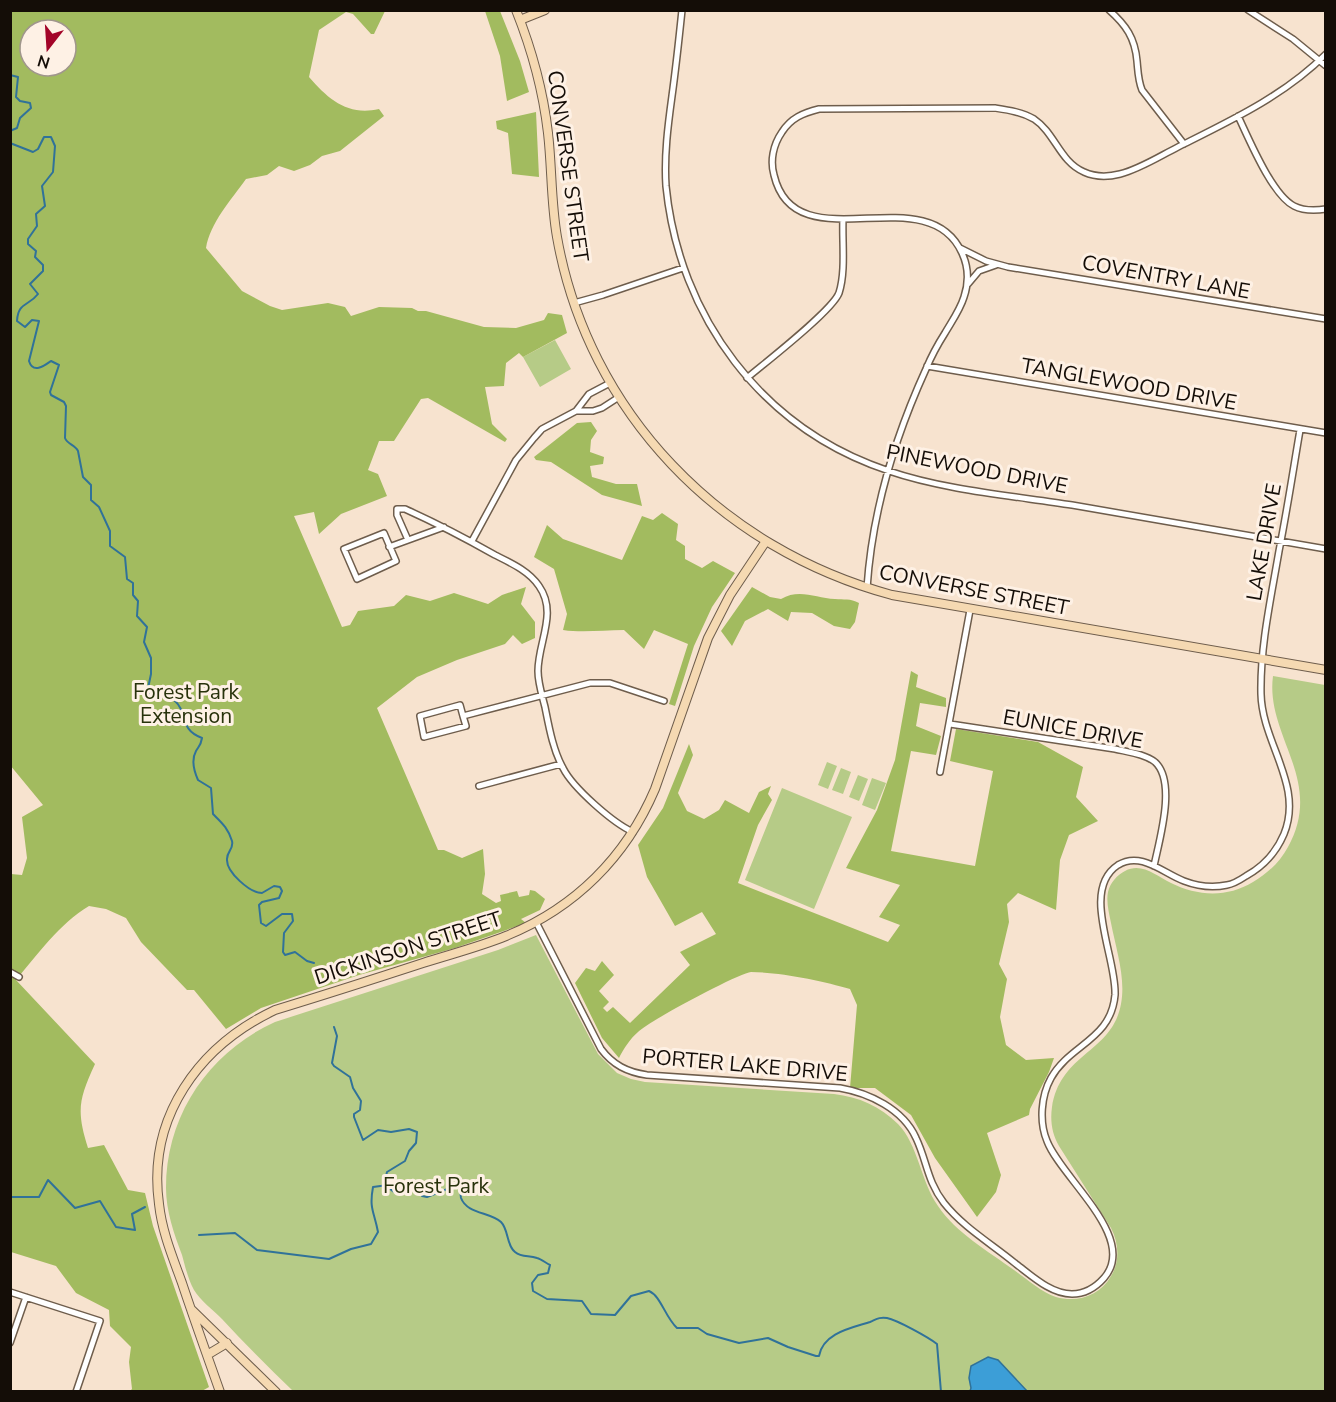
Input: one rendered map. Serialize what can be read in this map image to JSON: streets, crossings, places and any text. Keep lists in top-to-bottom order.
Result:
{
  "streets": {
    "main road": ["CONVERSE STREET", "DICKINSON STREET"],
    "street": [
      "COVENTRY LANE",
      "TANGLEWOOD DRIVE",
      "PINEWOOD DRIVE",
      "LAKE DRIVE",
      "EUNICE DRIVE",
      "PORTER LAKE DRIVE"
    ]
  },
  "crossings": [
    ["CONVERSE STREET", "LAKE DRIVE"],
    ["CONVERSE STREET", "DICKINSON STREET"],
    ["CONVERSE STREET", "PORTER LAKE DRIVE"],
    ["TANGLEWOOD DRIVE", "LAKE DRIVE"],
    ["PINEWOOD DRIVE", "LAKE DRIVE"],
    ["LAKE DRIVE", "PORTER LAKE DRIVE"],
    ["EUNICE DRIVE", "PORTER LAKE DRIVE"],
    ["DICKINSON STREET", "PORTER LAKE DRIVE"]
  ],
  "parks": ["Forest Park Extension", "Forest Park"],
  "north": "bottom"
}
